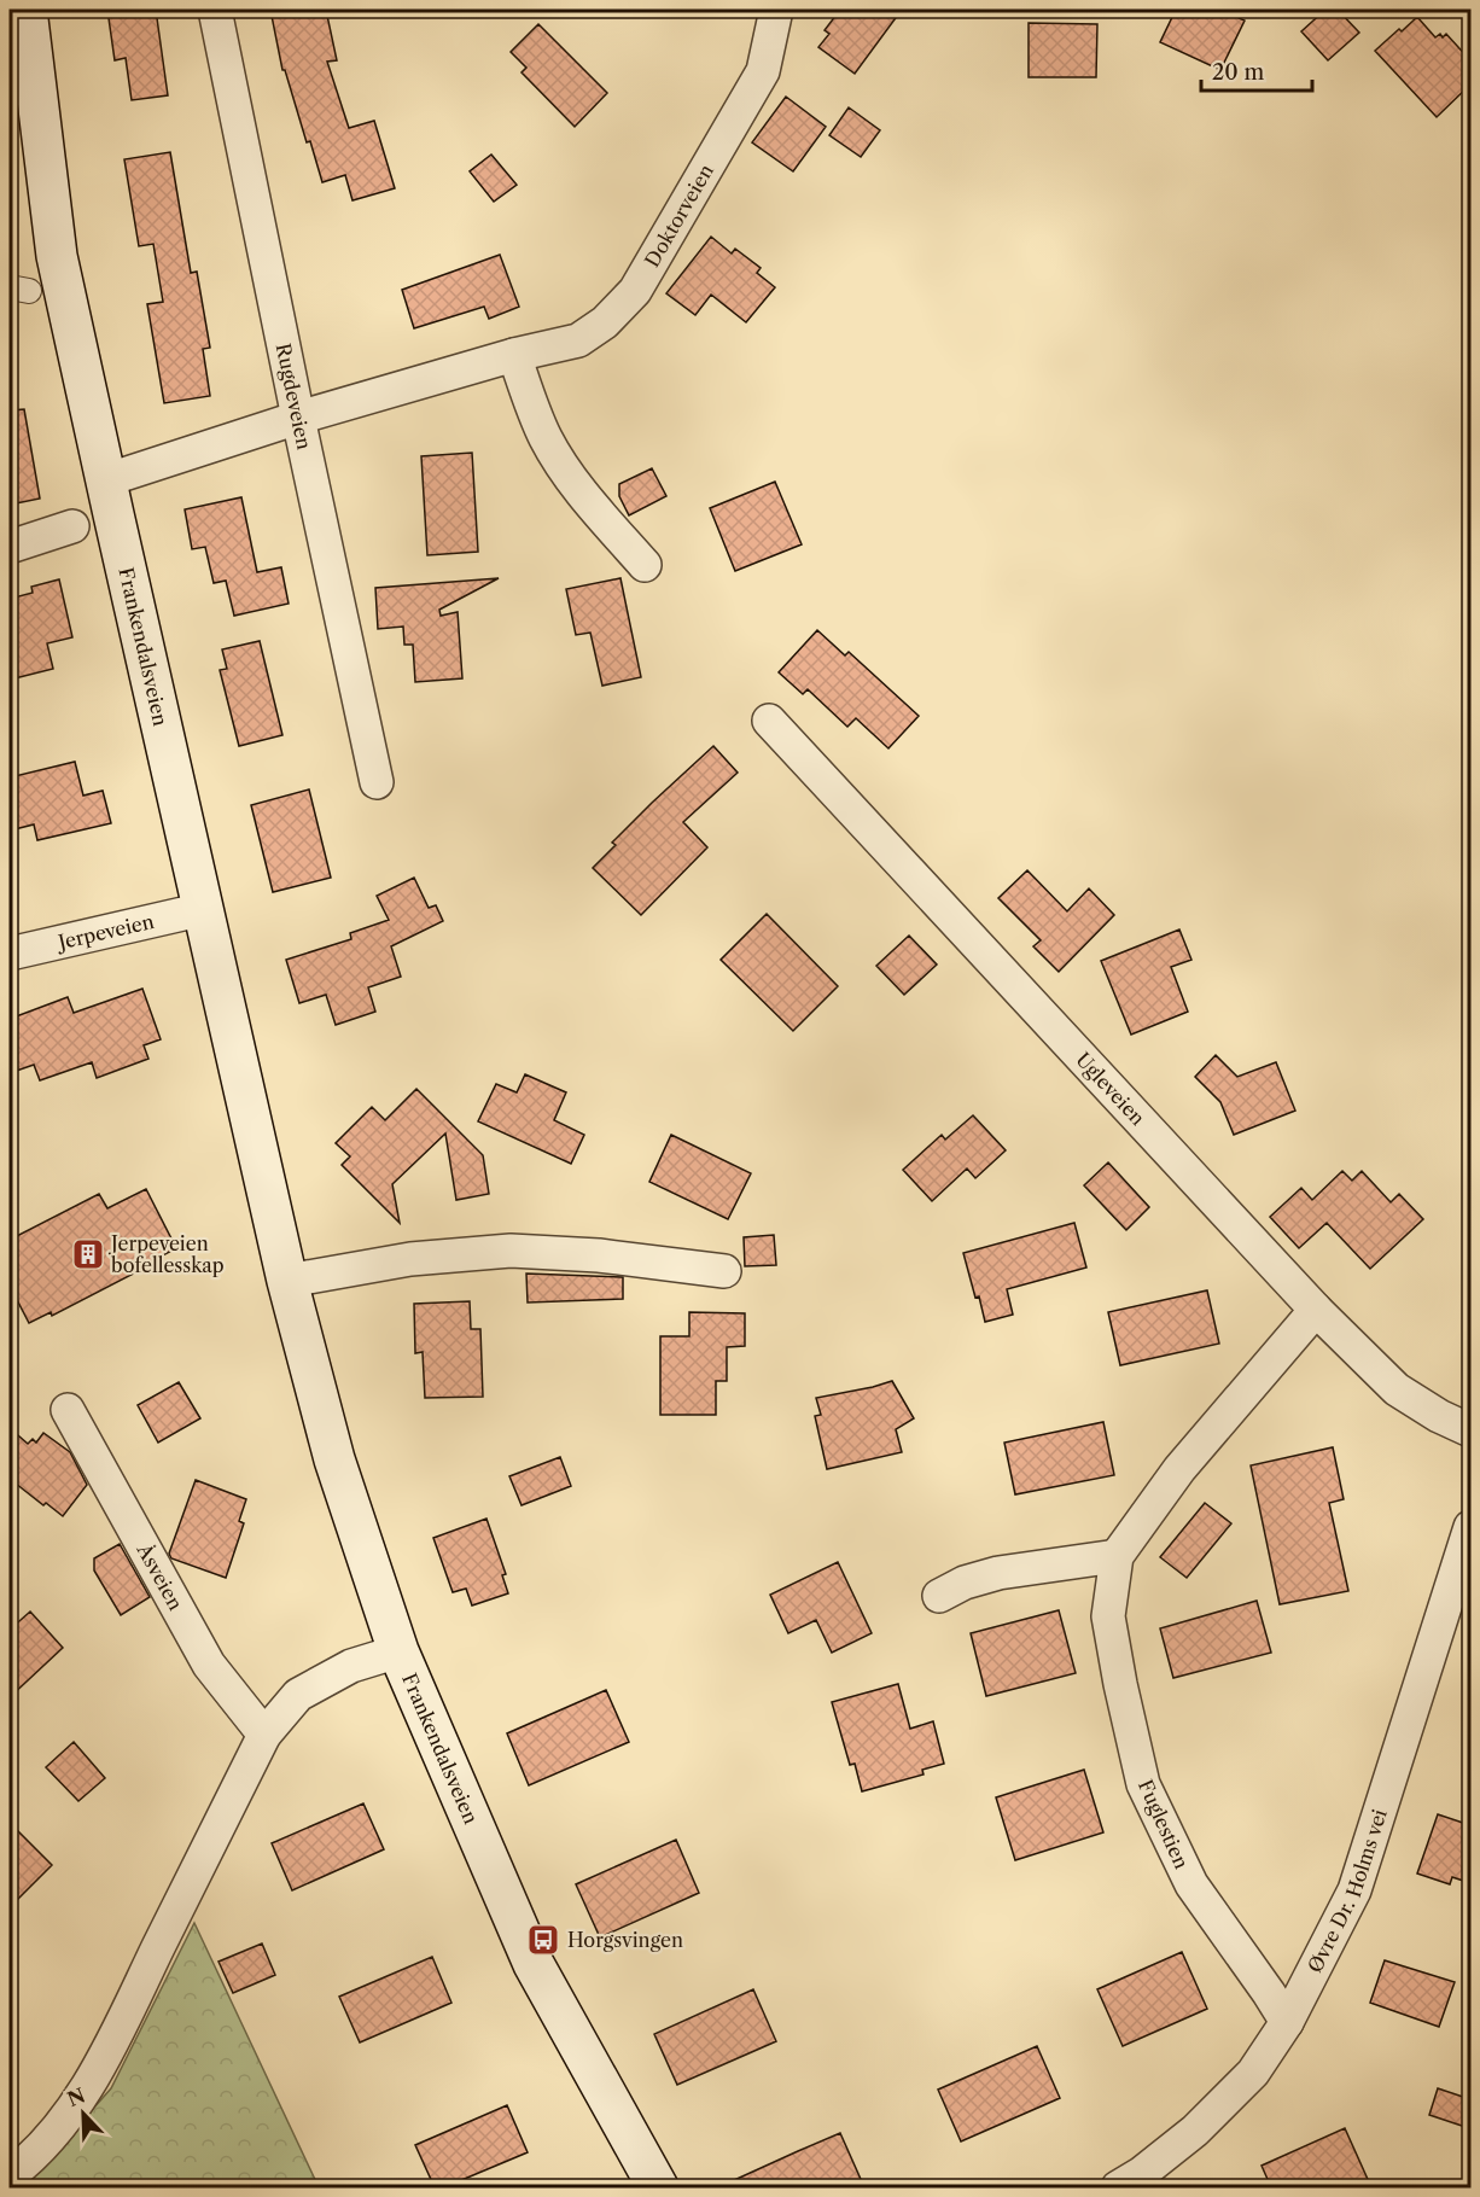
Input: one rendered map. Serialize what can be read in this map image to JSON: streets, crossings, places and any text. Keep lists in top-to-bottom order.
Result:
{
  "streets": {
    "main road": ["Frankendalsveien"],
    "street": [
      "Doktorveien",
      "Rugdeveien",
      "Jerpeveien",
      "Ugleveien",
      "Åsveien",
      "Fuglestien",
      "Øvre Dr. Holms vei"
    ]
  },
  "crossings": [
    ["Doktorveien", "Rugdeveien"],
    ["Doktorveien", "Frankendalsveien"],
    ["Frankendalsveien", "Jerpeveien"],
    ["Ugleveien", "Fuglestien"],
    ["Fuglestien", "Øvre Dr. Holms vei"]
  ],
  "places": {
    "building": ["Jerpeveien bofellesskap"],
    "bus stop": ["Horgsvingen"]
  },
  "scale_bar": "20 m",
  "north": "top left"
}
